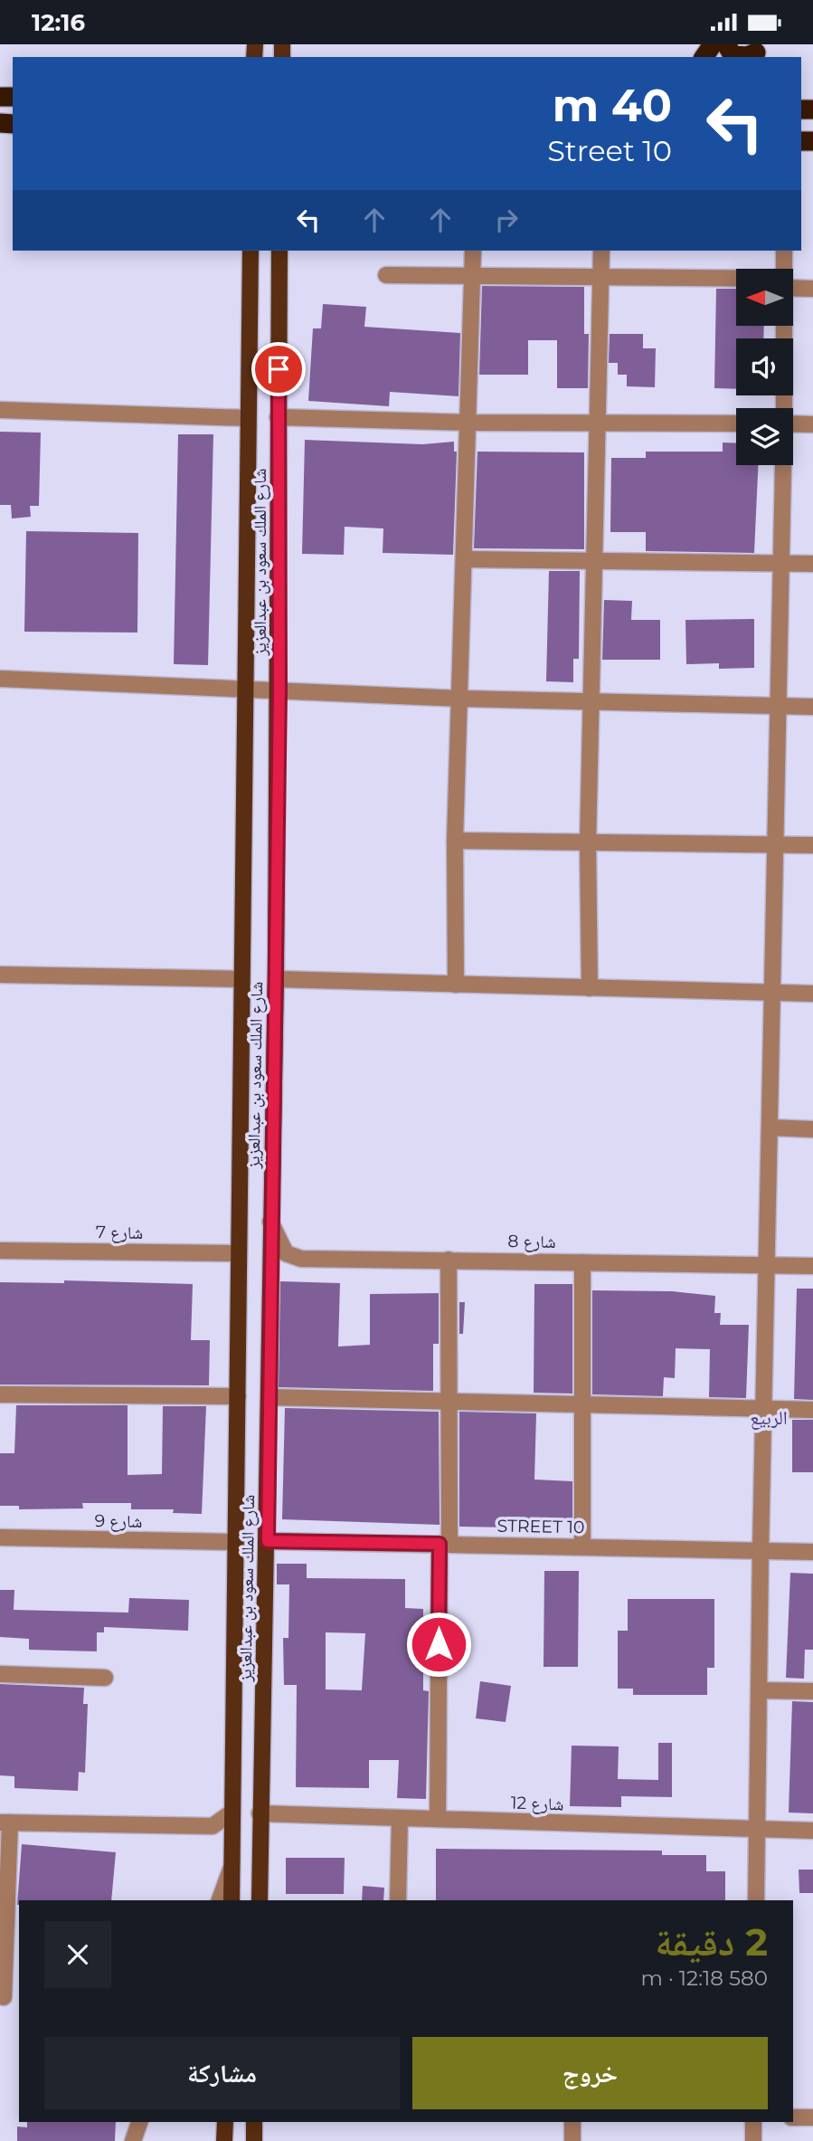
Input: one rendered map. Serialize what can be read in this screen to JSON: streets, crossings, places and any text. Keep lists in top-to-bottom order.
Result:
{
  "streets": {
    "main road": ["شارع الملك سعود بن عبدالعزيز"],
    "street": [
      "شارع 7",
      "شارع 8",
      "شارع 9",
      "STREET 10",
      "شارع 12"
    ]
  },
  "crossings": [
    ["شارع الملك سعود بن عبدالعزيز", "شارع 7"],
    ["شارع الملك سعود بن عبدالعزيز", "شارع 8"],
    ["شارع الملك سعود بن عبدالعزيز", "شارع 9"],
    ["شارع الملك سعود بن عبدالعزيز", "STREET 10"],
    ["شارع الملك سعود بن عبدالعزيز", "شارع 12"]
  ],
  "districts": ["الربيع"],
  "north": "left",
  "page": {
    "status": "12:16",
    "turn": ["40 m", "Street 10"],
    "heading": ["2 دقيقة", "580 m · 12:18"],
    "buttons": ["خروج", "مشاركة"]
  }
}
